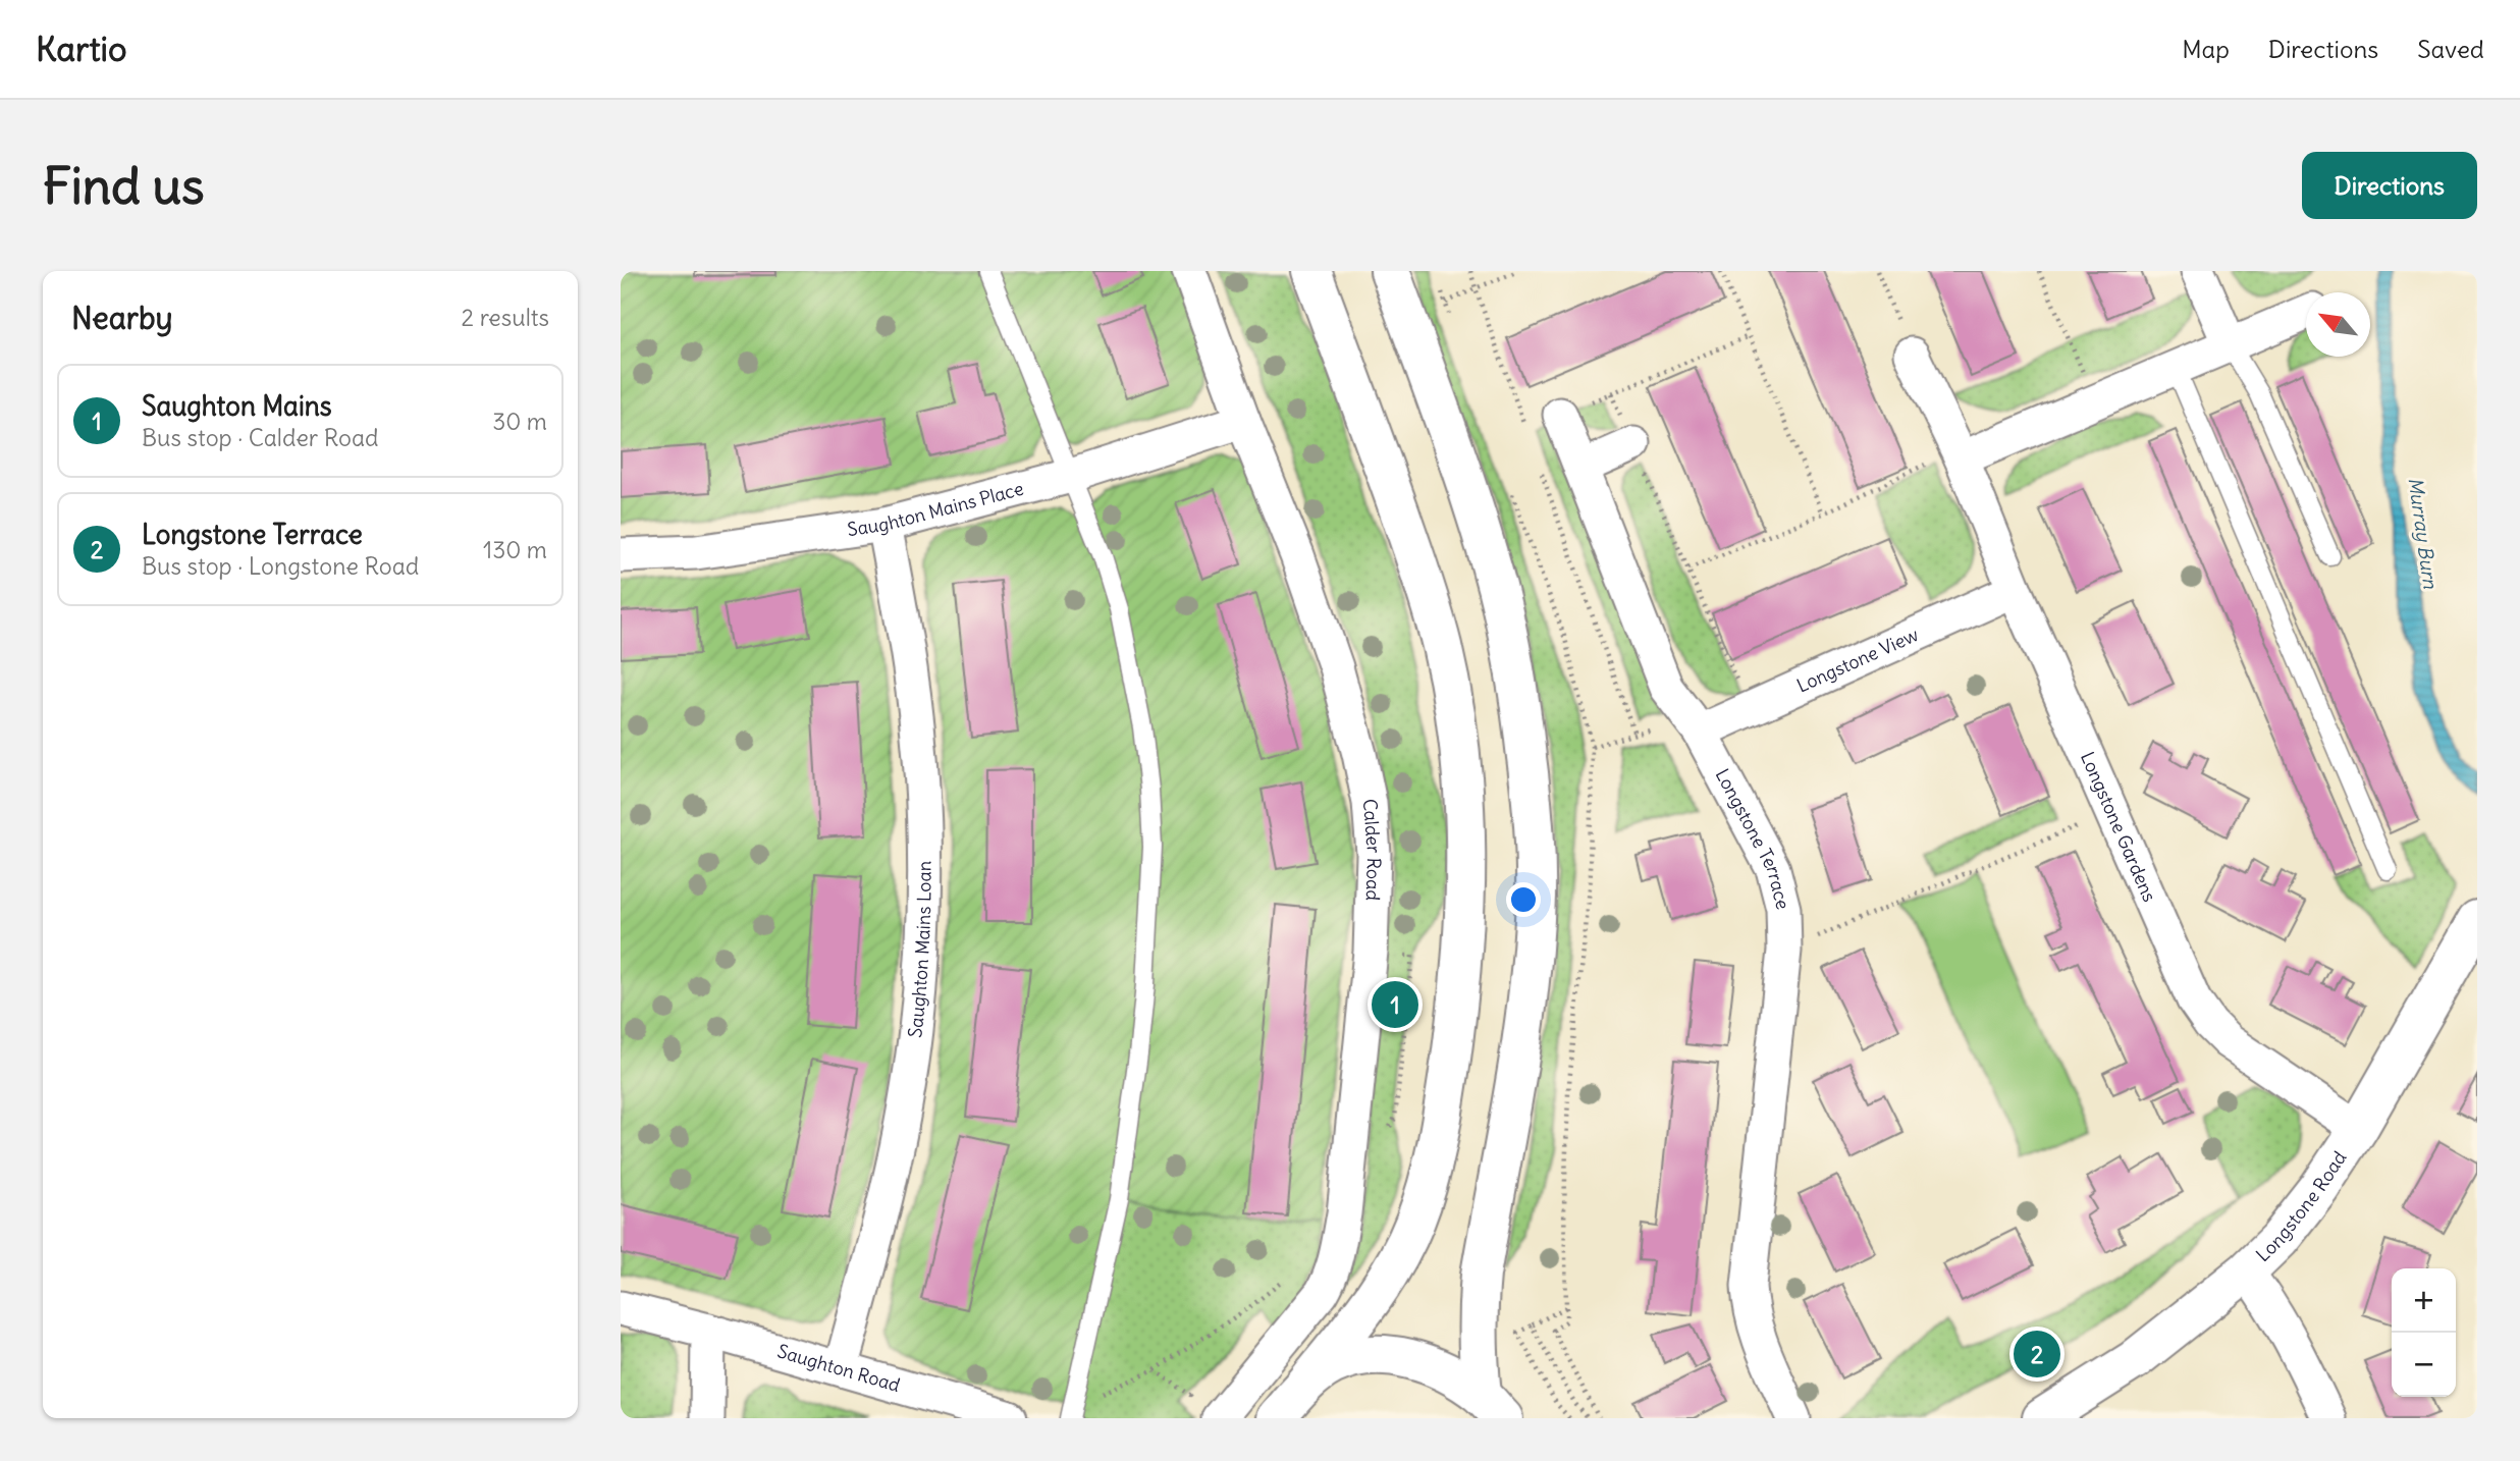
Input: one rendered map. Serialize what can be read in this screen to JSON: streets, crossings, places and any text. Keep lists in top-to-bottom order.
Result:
{
  "streets": {
    "main road": ["Longstone Road"],
    "street": [
      "Saughton Mains Place",
      "Longstone View",
      "Longstone Gardens",
      "Longstone Terrace",
      "Calder Road",
      "Saughton Mains Loan",
      "Saughton Road"
    ]
  },
  "crossings": [
    ["Saughton Mains Place", "Calder Road"],
    ["Saughton Mains Place", "Saughton Mains Loan"],
    ["Longstone View", "Longstone Gardens"],
    ["Longstone View", "Longstone Terrace"],
    ["Longstone Gardens", "Longstone Road"],
    ["Saughton Mains Loan", "Saughton Road"]
  ],
  "water": ["Murray Burn"],
  "north": "top left",
  "page": {
    "header": "Kartio",
    "nav": ["Map", "Directions", "Saved"],
    "buttons": "Directions",
    "title": "Find us",
    "heading": ["Nearby", "2 results"],
    "list": [
      {
        "mark": "1",
        "name": "Saughton Mains",
        "note": "Bus stop · Calder Road",
        "value": "30 m"
      },
      {
        "mark": "2",
        "name": "Longstone Terrace",
        "note": "Bus stop · Longstone Road",
        "value": "130 m"
      }
    ],
    "pins": ["1", "2"],
    "map_buttons": ["+", "−"]
  }
}
